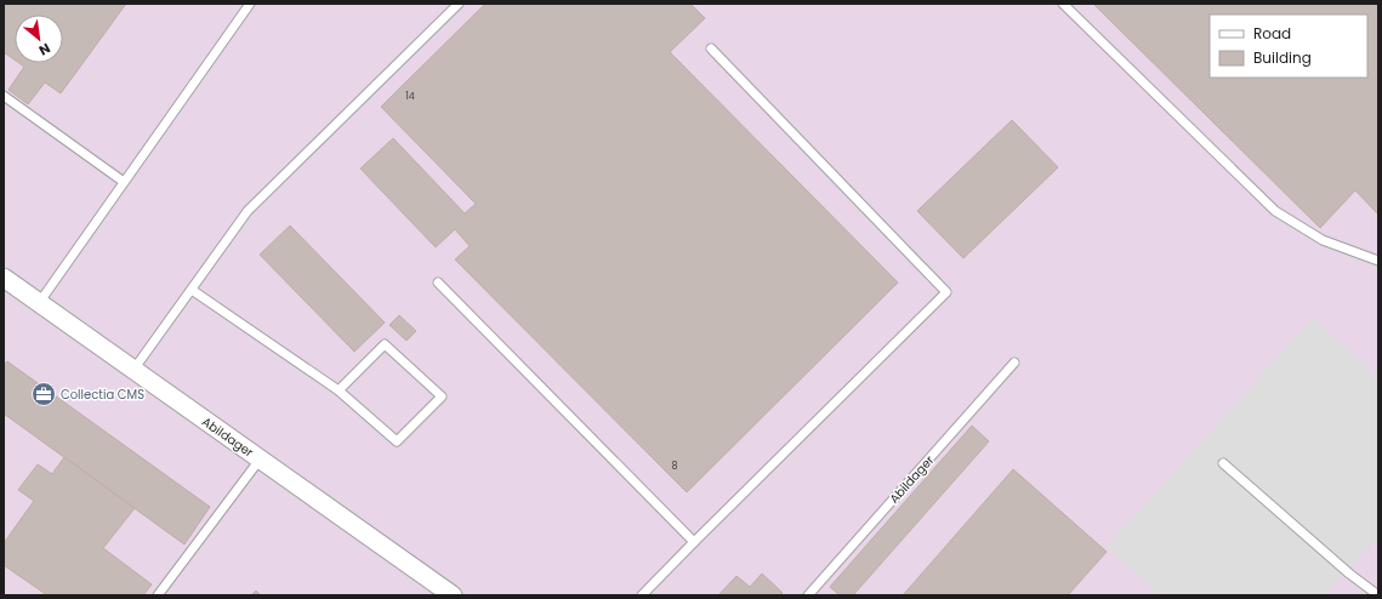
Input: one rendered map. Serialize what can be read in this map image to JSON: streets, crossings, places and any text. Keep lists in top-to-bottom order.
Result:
{
  "streets": {
    "street": ["Abildager"]
  },
  "places": {
    "office": ["Collectia CMS"]
  },
  "house_numbers": ["14", "8"],
  "legend": ["Road", "Building"],
  "north": "bottom right"
}
